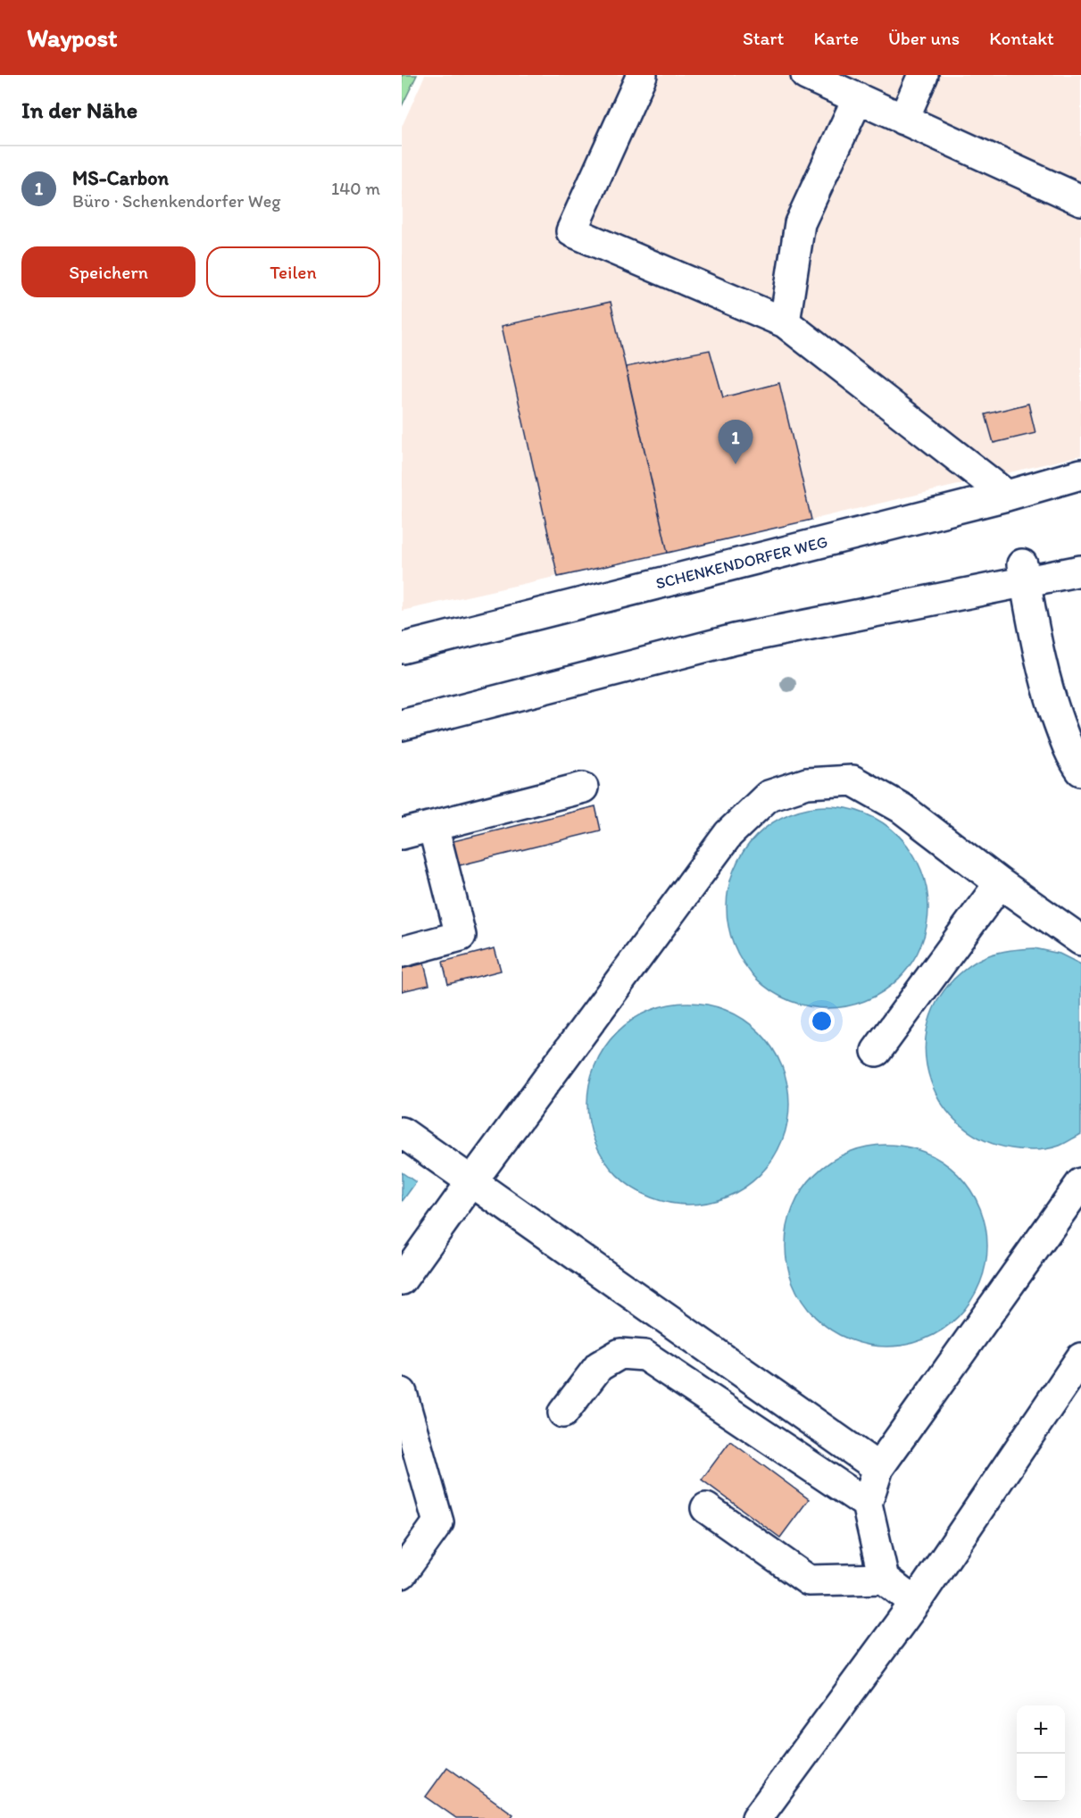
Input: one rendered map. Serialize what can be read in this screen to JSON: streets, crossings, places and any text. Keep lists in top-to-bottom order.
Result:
{
  "streets": {
    "street": ["SCHENKENDORFER WEG"]
  },
  "page": {
    "header": "Waypost",
    "nav": [
      "Start",
      "Karte",
      "Über uns",
      "Kontakt"
    ],
    "heading": "In der Nähe",
    "list": [
      {
        "mark": "1",
        "name": "MS-Carbon",
        "note": "Büro · Schenkendorfer Weg",
        "value": "140 m"
      }
    ],
    "buttons": ["Speichern", "Teilen"],
    "pins": "1",
    "map_buttons": ["+", "−"]
  }
}
